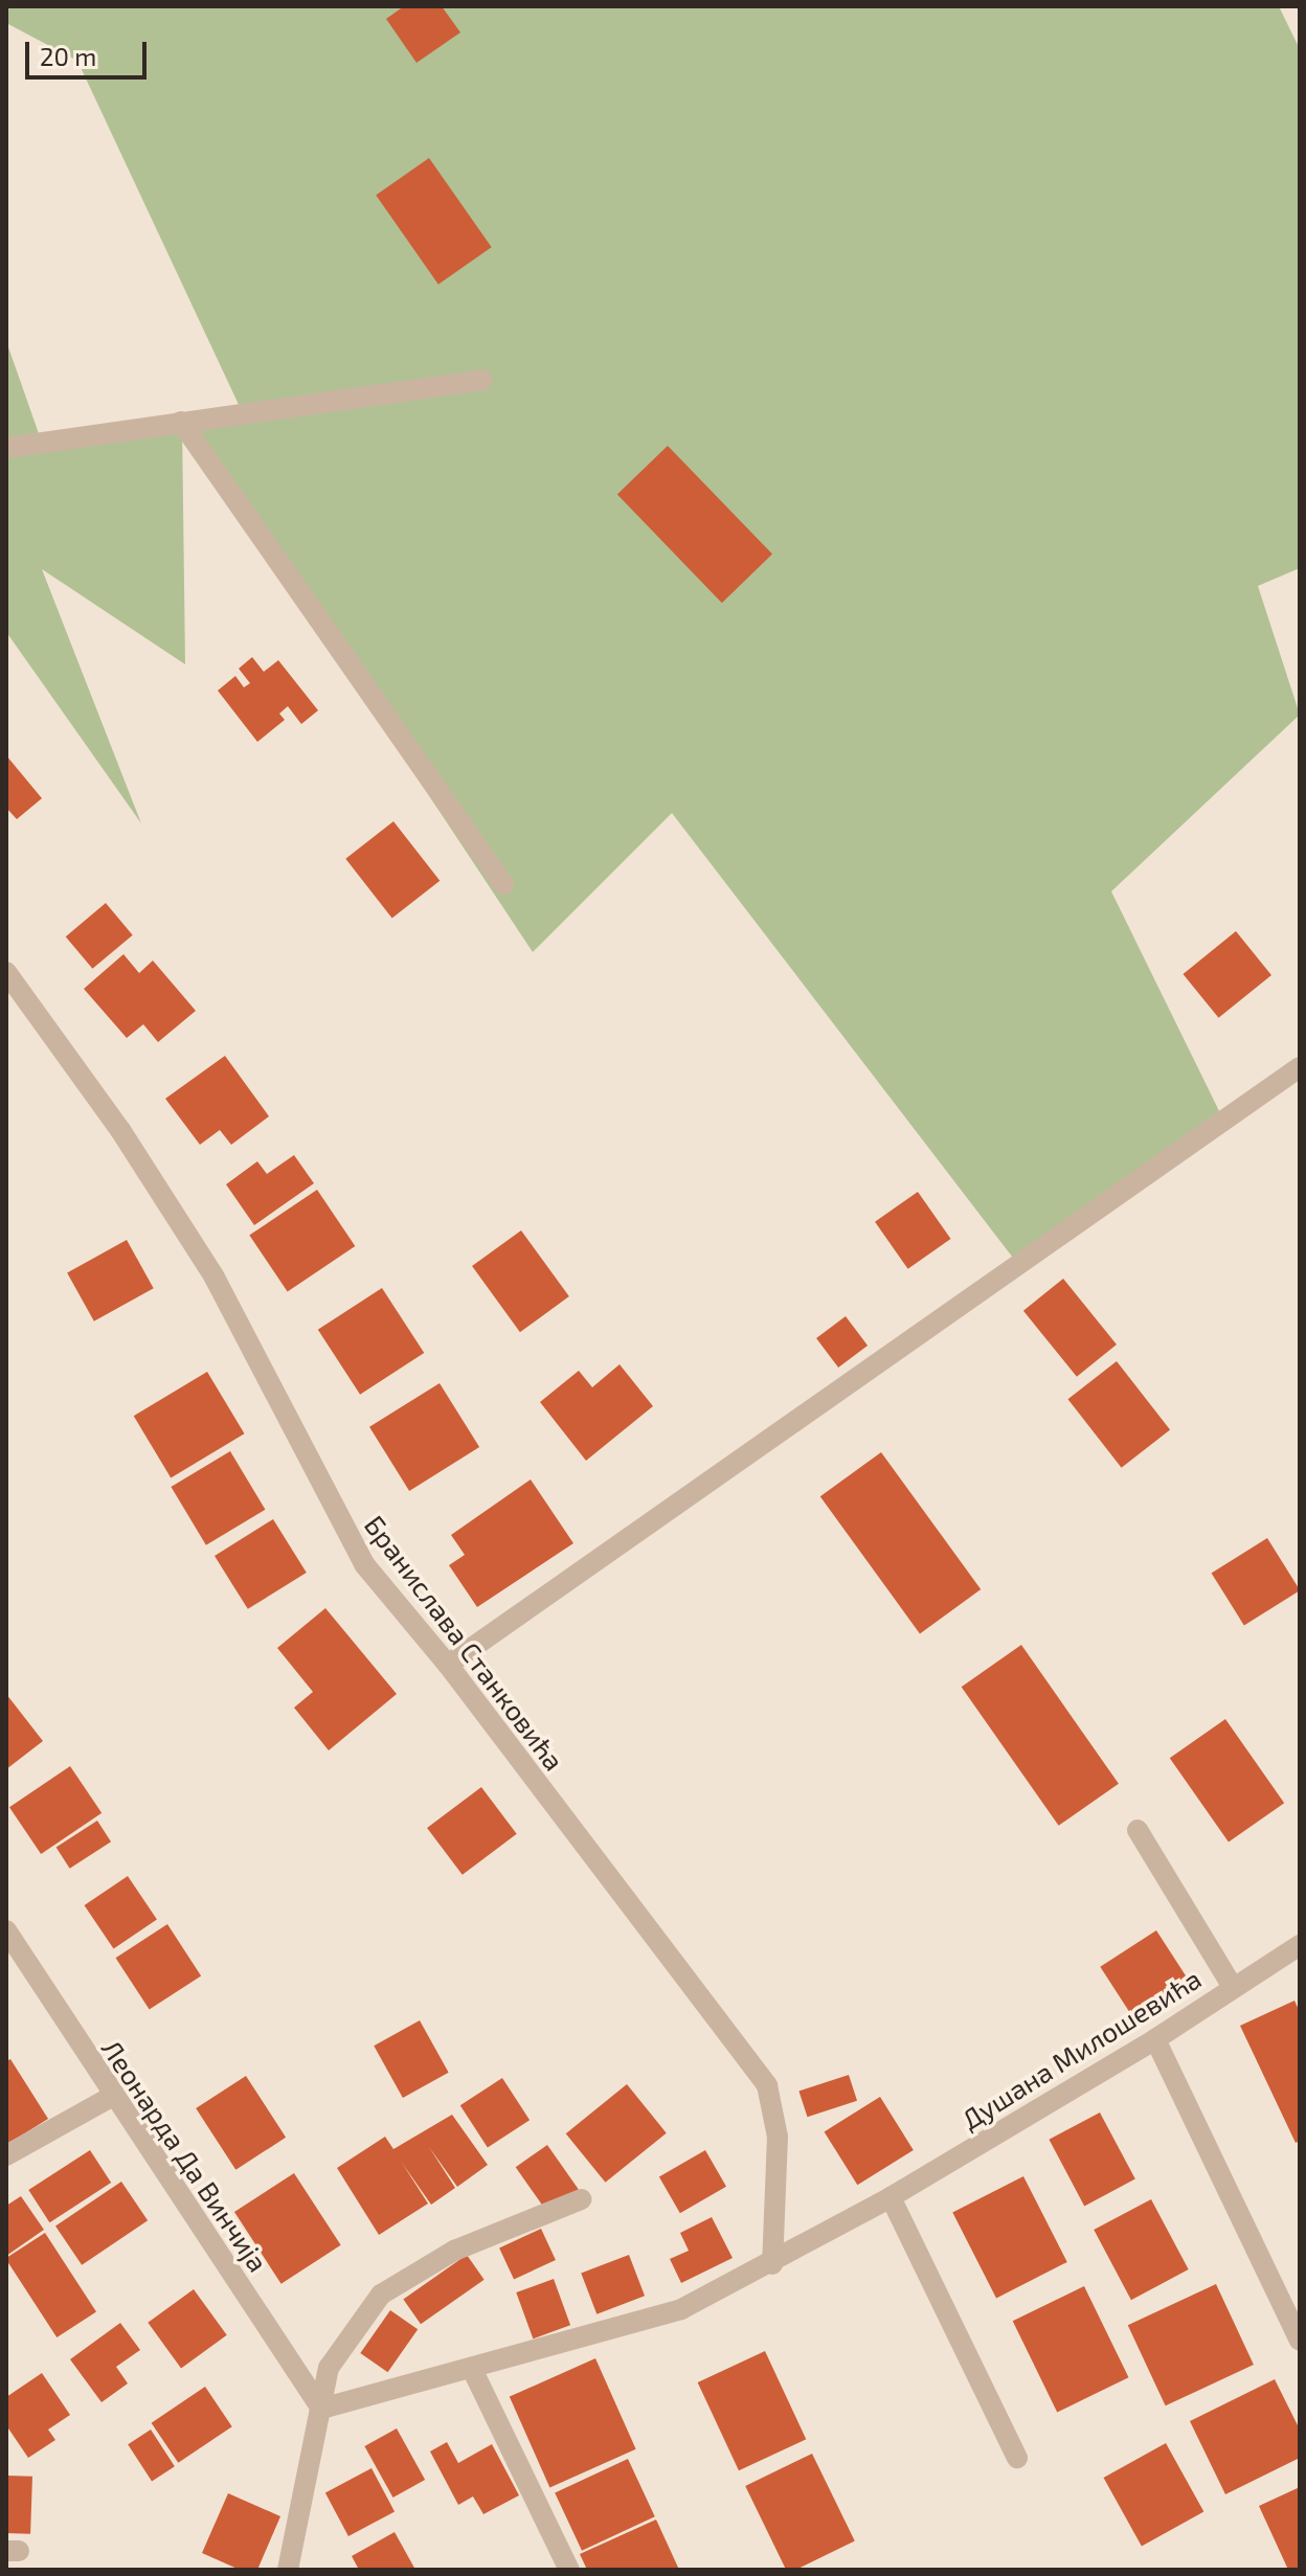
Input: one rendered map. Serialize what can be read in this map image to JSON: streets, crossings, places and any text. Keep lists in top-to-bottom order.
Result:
{
  "streets": {
    "street": ["Бранислава Станковића", "Душана Милошевића", "Леонарда Да Винчија"]
  },
  "crossings": [
    ["Бранислава Станковића", "Душана Милошевића"],
    ["Душана Милошевића", "Леонарда Да Винчија"]
  ],
  "scale_bar": "20 m"
}
